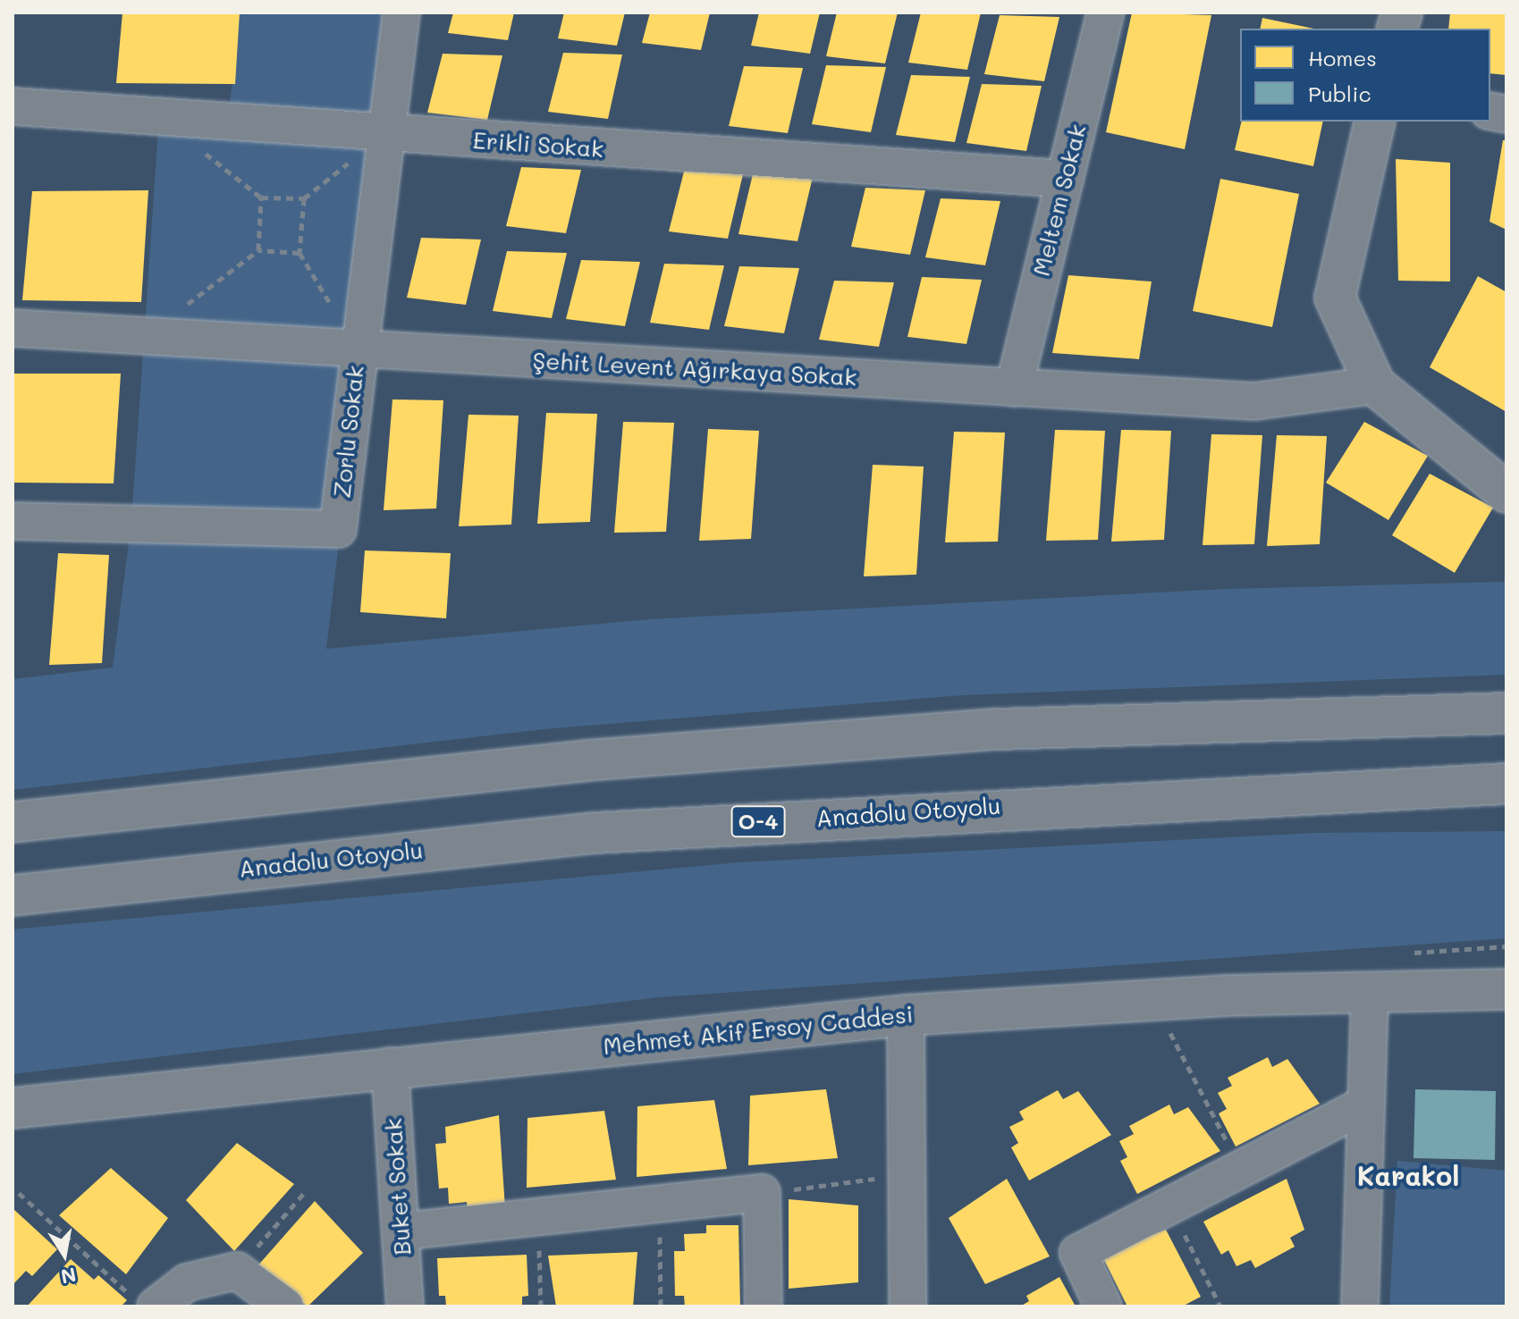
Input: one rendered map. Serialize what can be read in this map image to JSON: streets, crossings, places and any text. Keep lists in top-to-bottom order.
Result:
{
  "streets": {
    "main road": ["Anadolu Otoyolu", "O-4", "Mehmet Akif Ersoy Caddesi"],
    "street": [
      "Erikli Sokak",
      "Meltem Sokak",
      "Şehit Levent Ağırkaya Sokak",
      "Zorlu Sokak",
      "Buket Sokak"
    ]
  },
  "crossings": [
    ["Erikli Sokak", "Meltem Sokak"],
    ["Erikli Sokak", "Zorlu Sokak"],
    ["Meltem Sokak", "Şehit Levent Ağırkaya Sokak"],
    ["Şehit Levent Ağırkaya Sokak", "Zorlu Sokak"],
    ["Mehmet Akif Ersoy Caddesi", "Buket Sokak"]
  ],
  "districts": ["Karakol"],
  "legend": ["Homes", "Public"],
  "north": "bottom"
}
